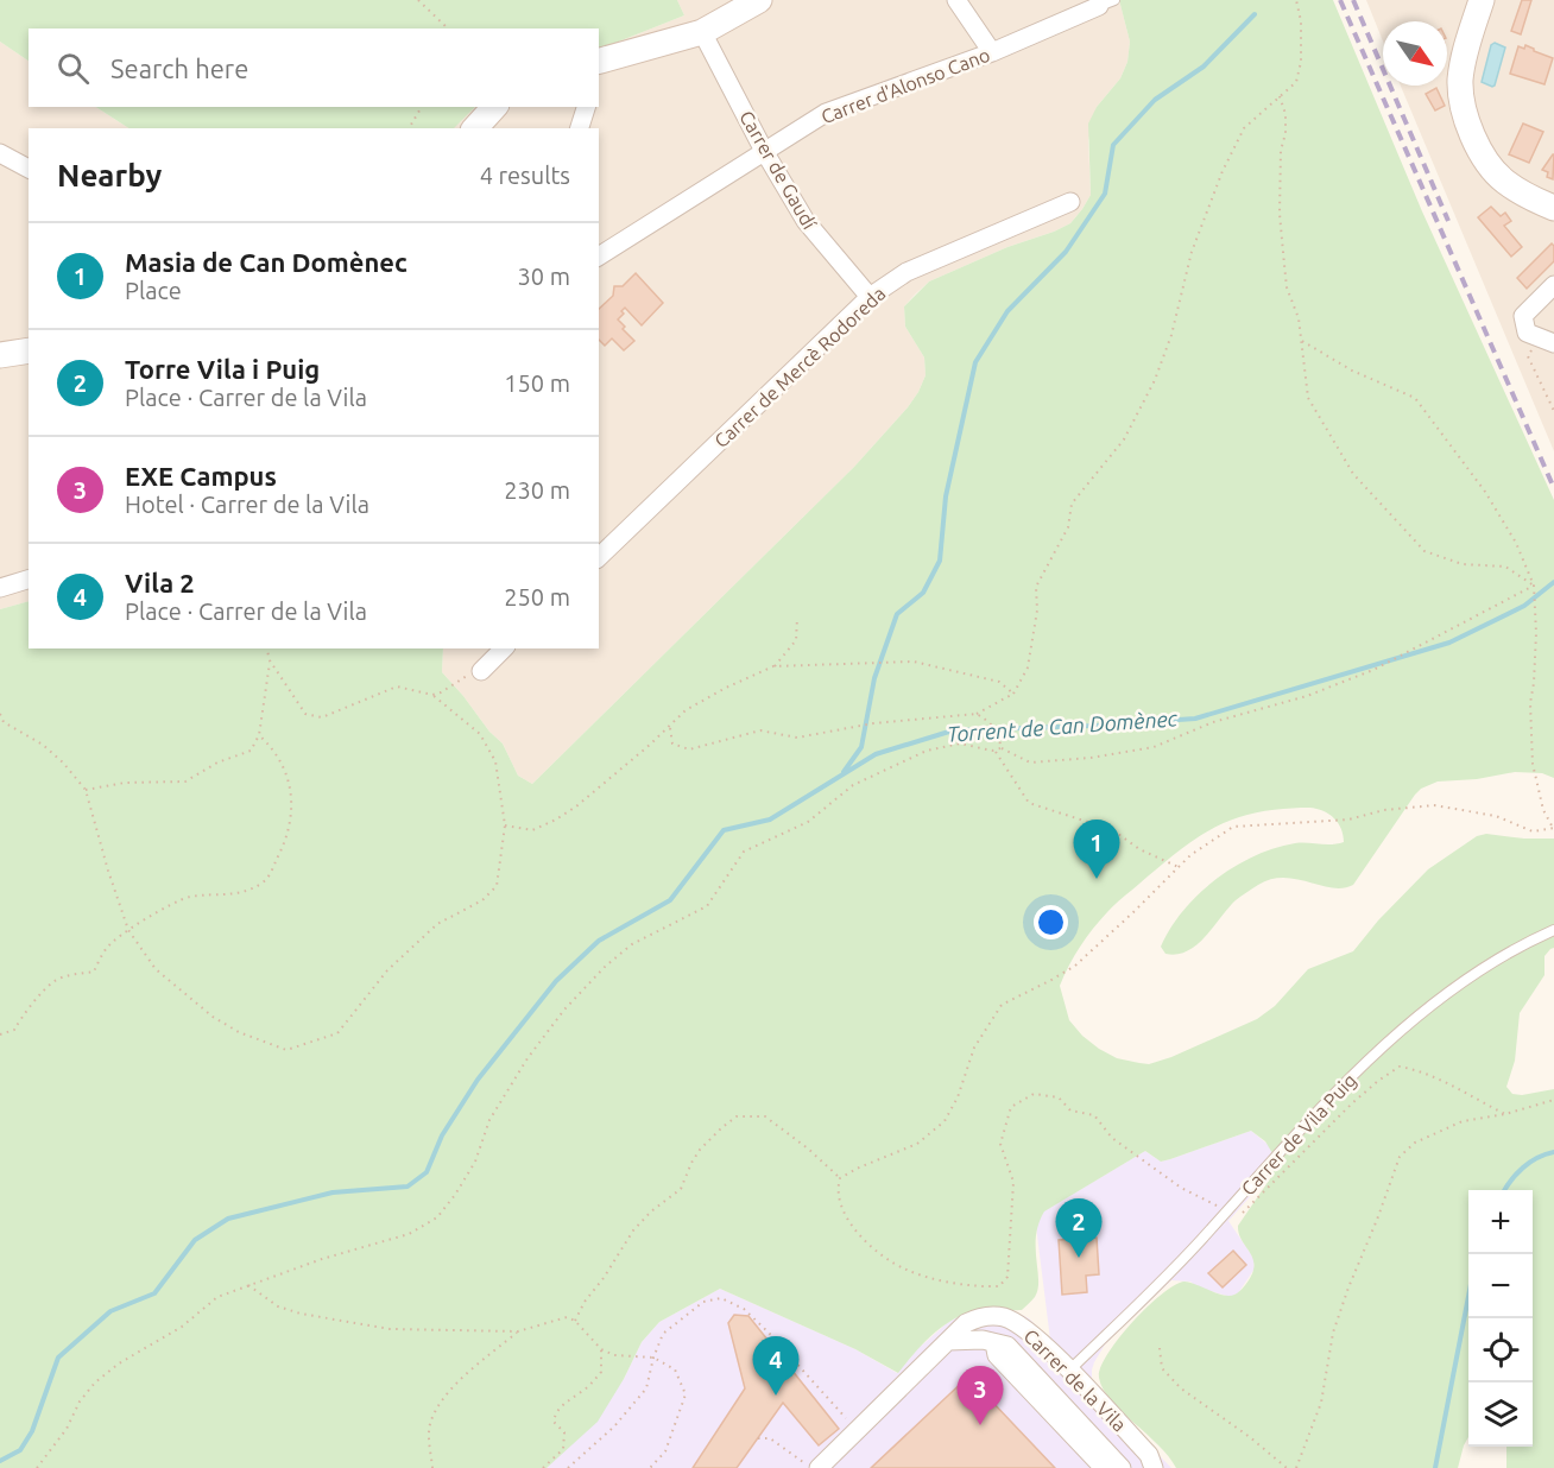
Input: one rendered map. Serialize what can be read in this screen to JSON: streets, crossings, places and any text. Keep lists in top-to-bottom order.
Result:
{
  "streets": {
    "street": [
      "Carrer d'Alonso Cano",
      "Carrer de Gaudí",
      "Carrer de Mercè Rodoreda",
      "Carrer de la Vila"
    ],
    "lane": ["Carrer de Vila Puig"]
  },
  "crossings": [
    ["Carrer d'Alonso Cano", "Carrer de Gaudí"],
    ["Carrer de Gaudí", "Carrer de Mercè Rodoreda"],
    ["Carrer de Vila Puig", "Carrer de la Vila"]
  ],
  "water": ["Torrent de Can Domènec"],
  "north": "bottom right",
  "page": {
    "search": "Search here",
    "heading": ["Nearby", "4 results"],
    "list": [
      {
        "mark": "1",
        "name": "Masia de Can Domènec",
        "note": "Place",
        "value": "30 m"
      },
      {
        "mark": "2",
        "name": "Torre Vila i Puig",
        "note": "Place · Carrer de la Vila",
        "value": "150 m"
      },
      {
        "mark": "3",
        "name": "EXE Campus",
        "note": "Hotel · Carrer de la Vila",
        "value": "230 m"
      },
      {
        "mark": "4",
        "name": "Vila 2",
        "note": "Place · Carrer de la Vila",
        "value": "250 m"
      }
    ],
    "pins": [
      "1",
      "2",
      "4",
      "3"
    ],
    "map_buttons": ["+", "−"]
  }
}
